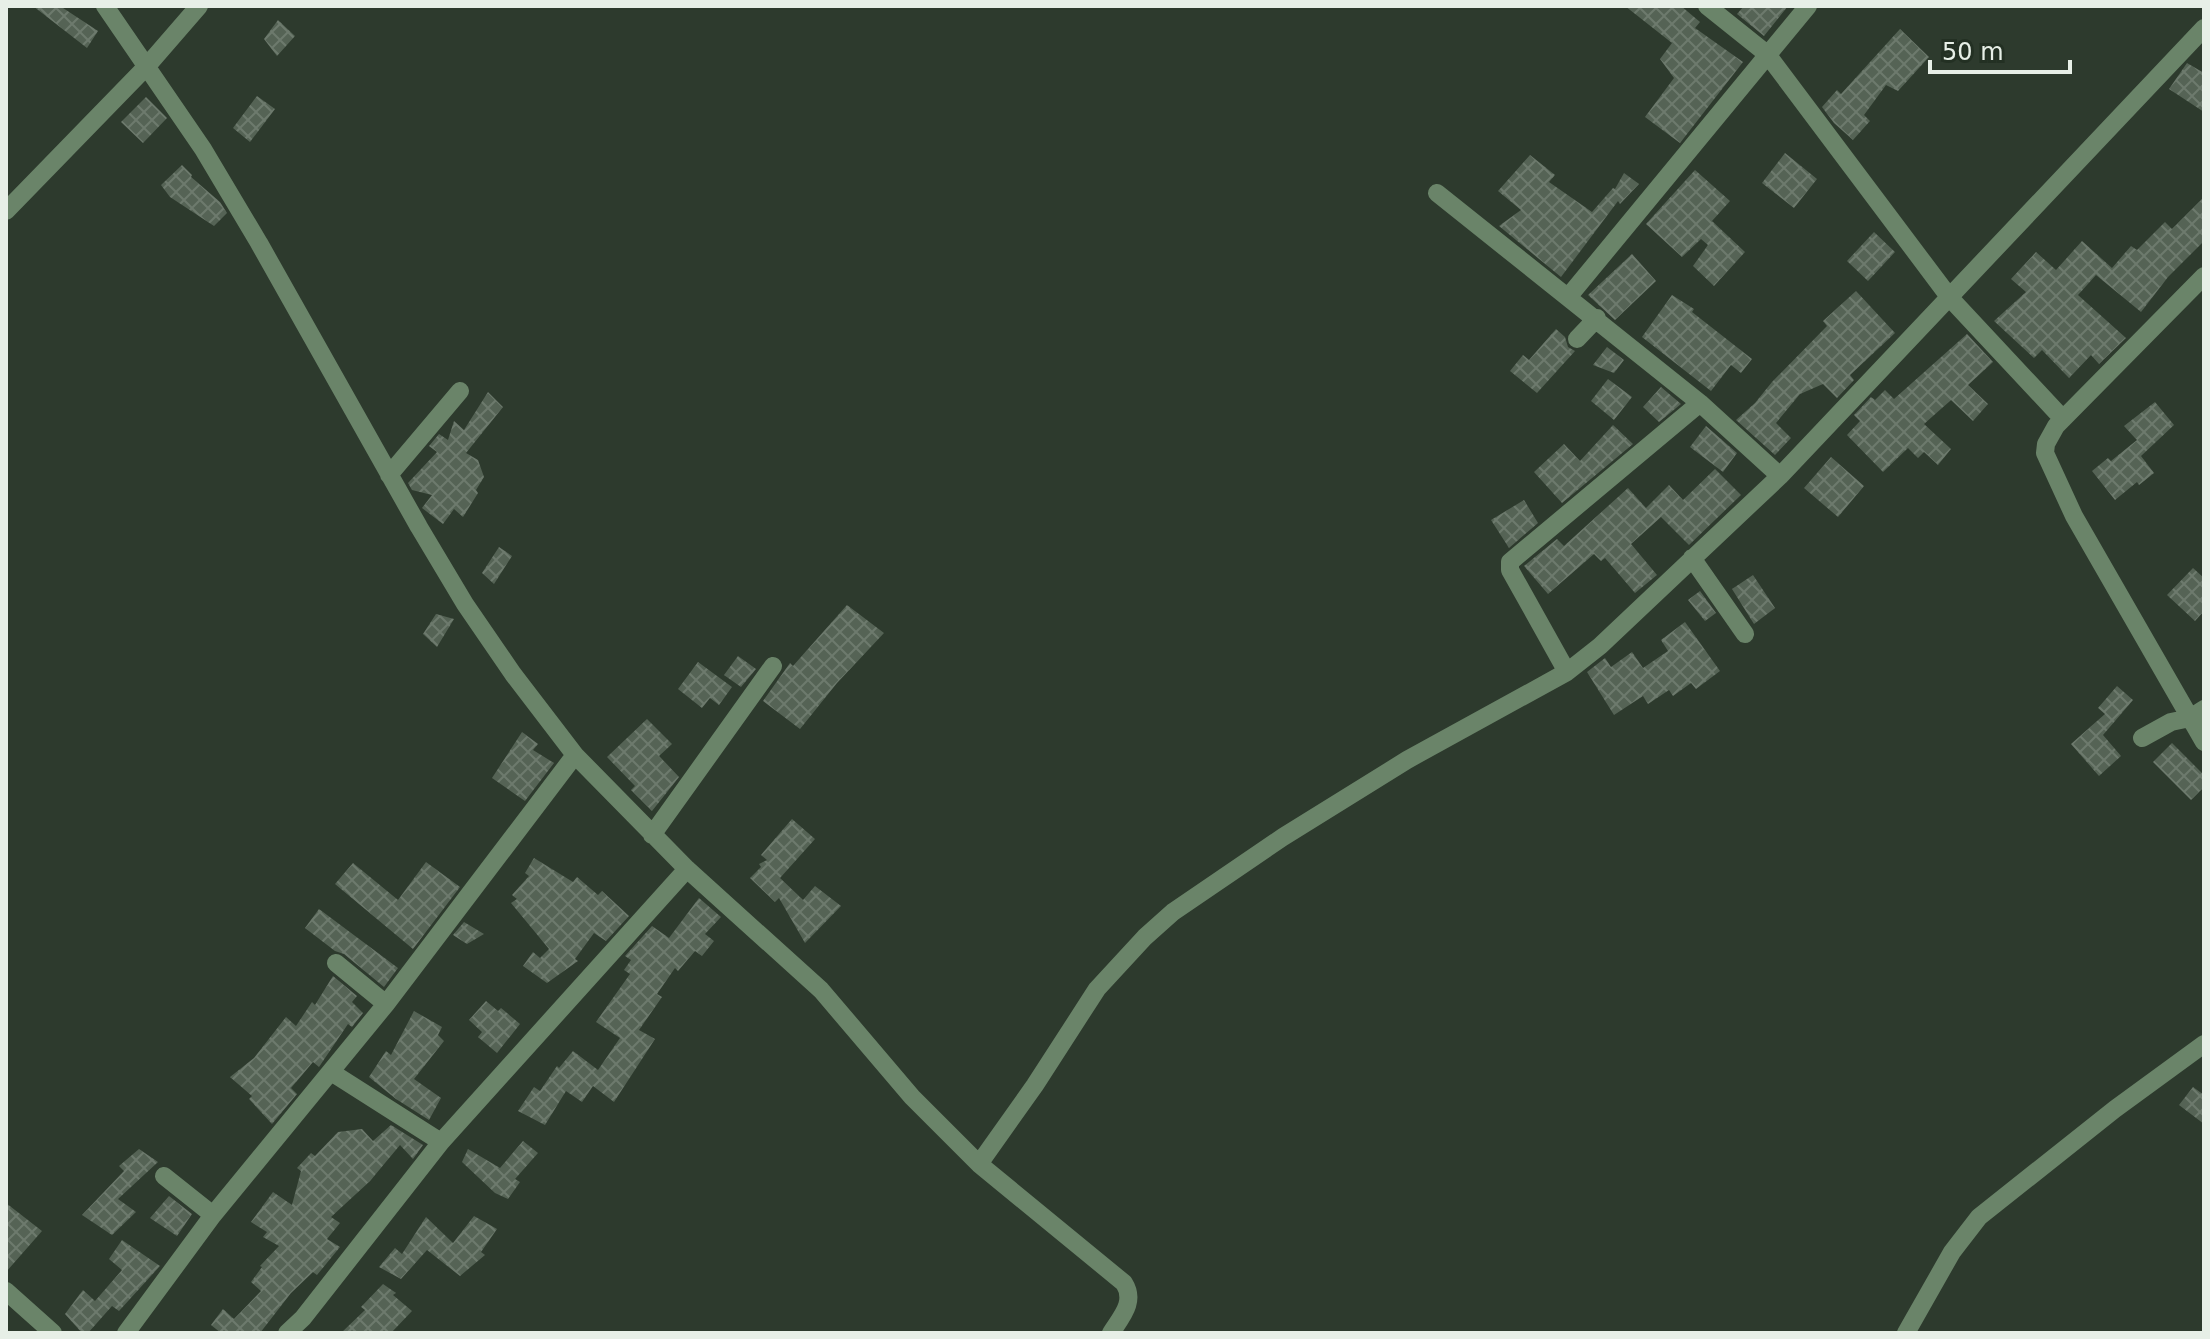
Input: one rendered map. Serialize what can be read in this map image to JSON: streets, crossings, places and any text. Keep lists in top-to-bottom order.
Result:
{
  "scale_bar": "50 m"
}
